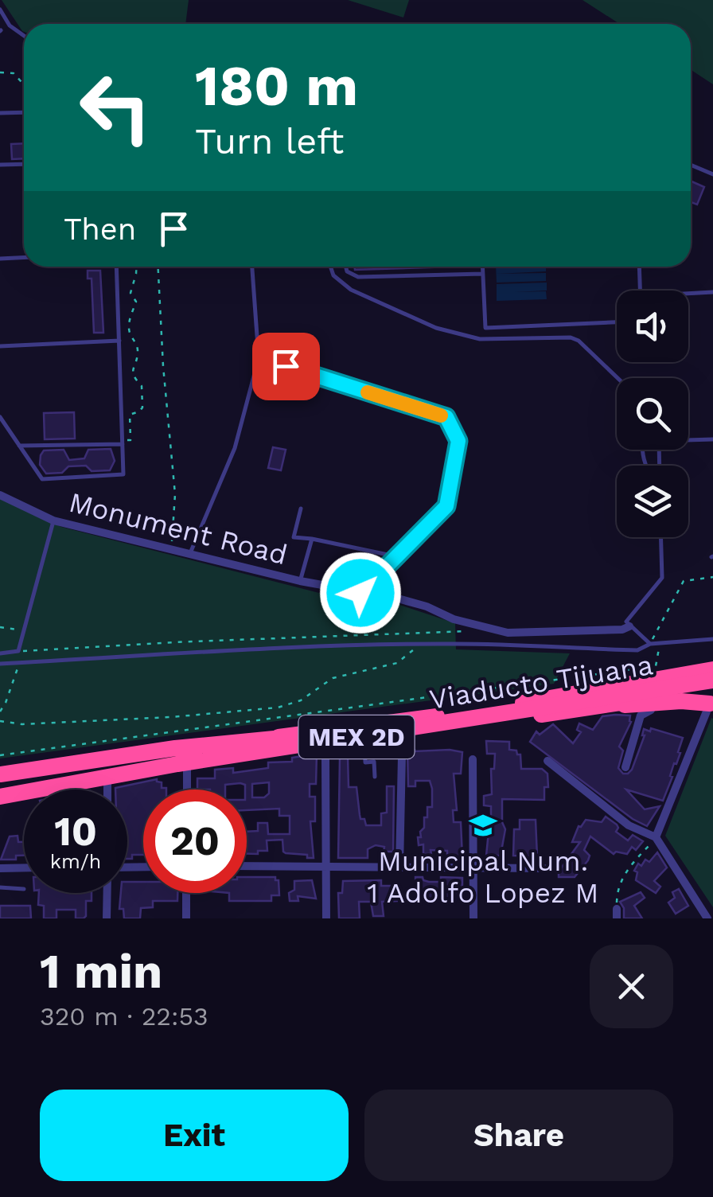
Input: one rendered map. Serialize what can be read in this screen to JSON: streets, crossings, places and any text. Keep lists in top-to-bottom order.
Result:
{
  "streets": {
    "highway": ["Viaducto Tijuana", "MEX 2D"],
    "street": ["Monument Road"]
  },
  "places": {
    "school or university": ["Municipal Num. 1 Adolfo Lopez M"]
  },
  "page": {
    "turn": ["180 m", "Turn left"],
    "then": "Then",
    "speed": "10 km/h",
    "limit": "20",
    "heading": ["1 min", "320 m · 22:53"],
    "buttons": ["Exit", "Share"]
  }
}
